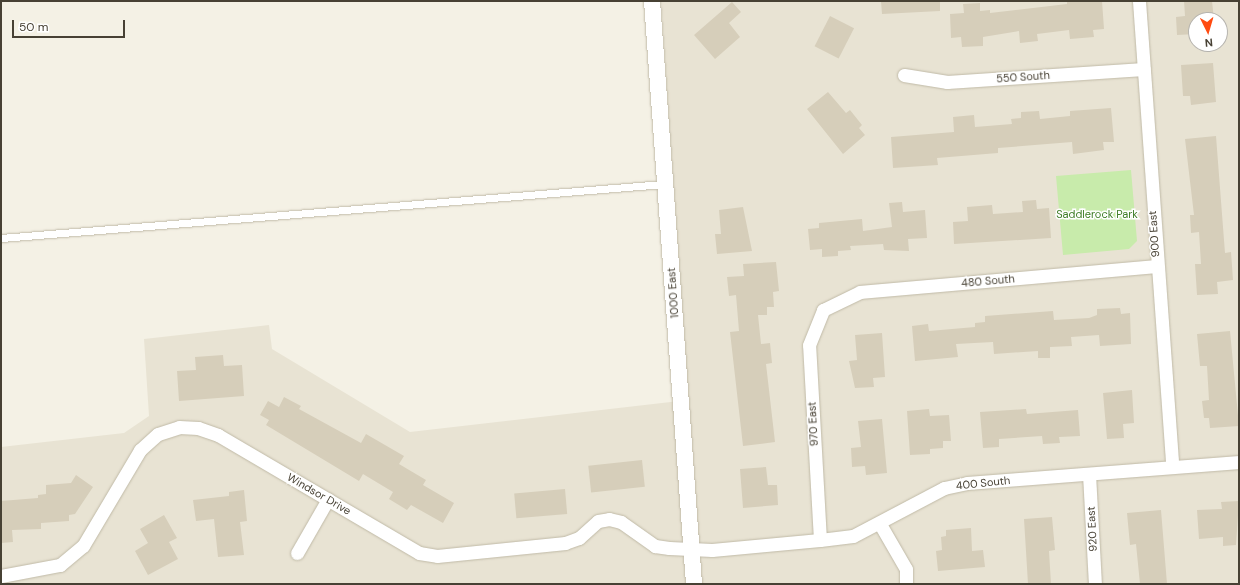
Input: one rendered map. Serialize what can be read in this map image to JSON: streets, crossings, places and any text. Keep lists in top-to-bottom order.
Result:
{
  "streets": {
    "street": [
      "550 South",
      "900 East",
      "480 South",
      "1000 East",
      "970 East",
      "400 South",
      "Windsor Drive",
      "920 East"
    ]
  },
  "crossings": [
    ["550 South", "900 East"],
    ["900 East", "480 South"],
    ["900 East", "400 South"],
    ["480 South", "970 East"],
    ["1000 East", "400 South"],
    ["1000 East", "Windsor Drive"],
    ["970 East", "400 South"],
    ["400 South", "Windsor Drive"],
    ["400 South", "920 East"]
  ],
  "parks": ["Saddlerock Park"],
  "scale_bar": "50 m",
  "north": "bottom"
}
